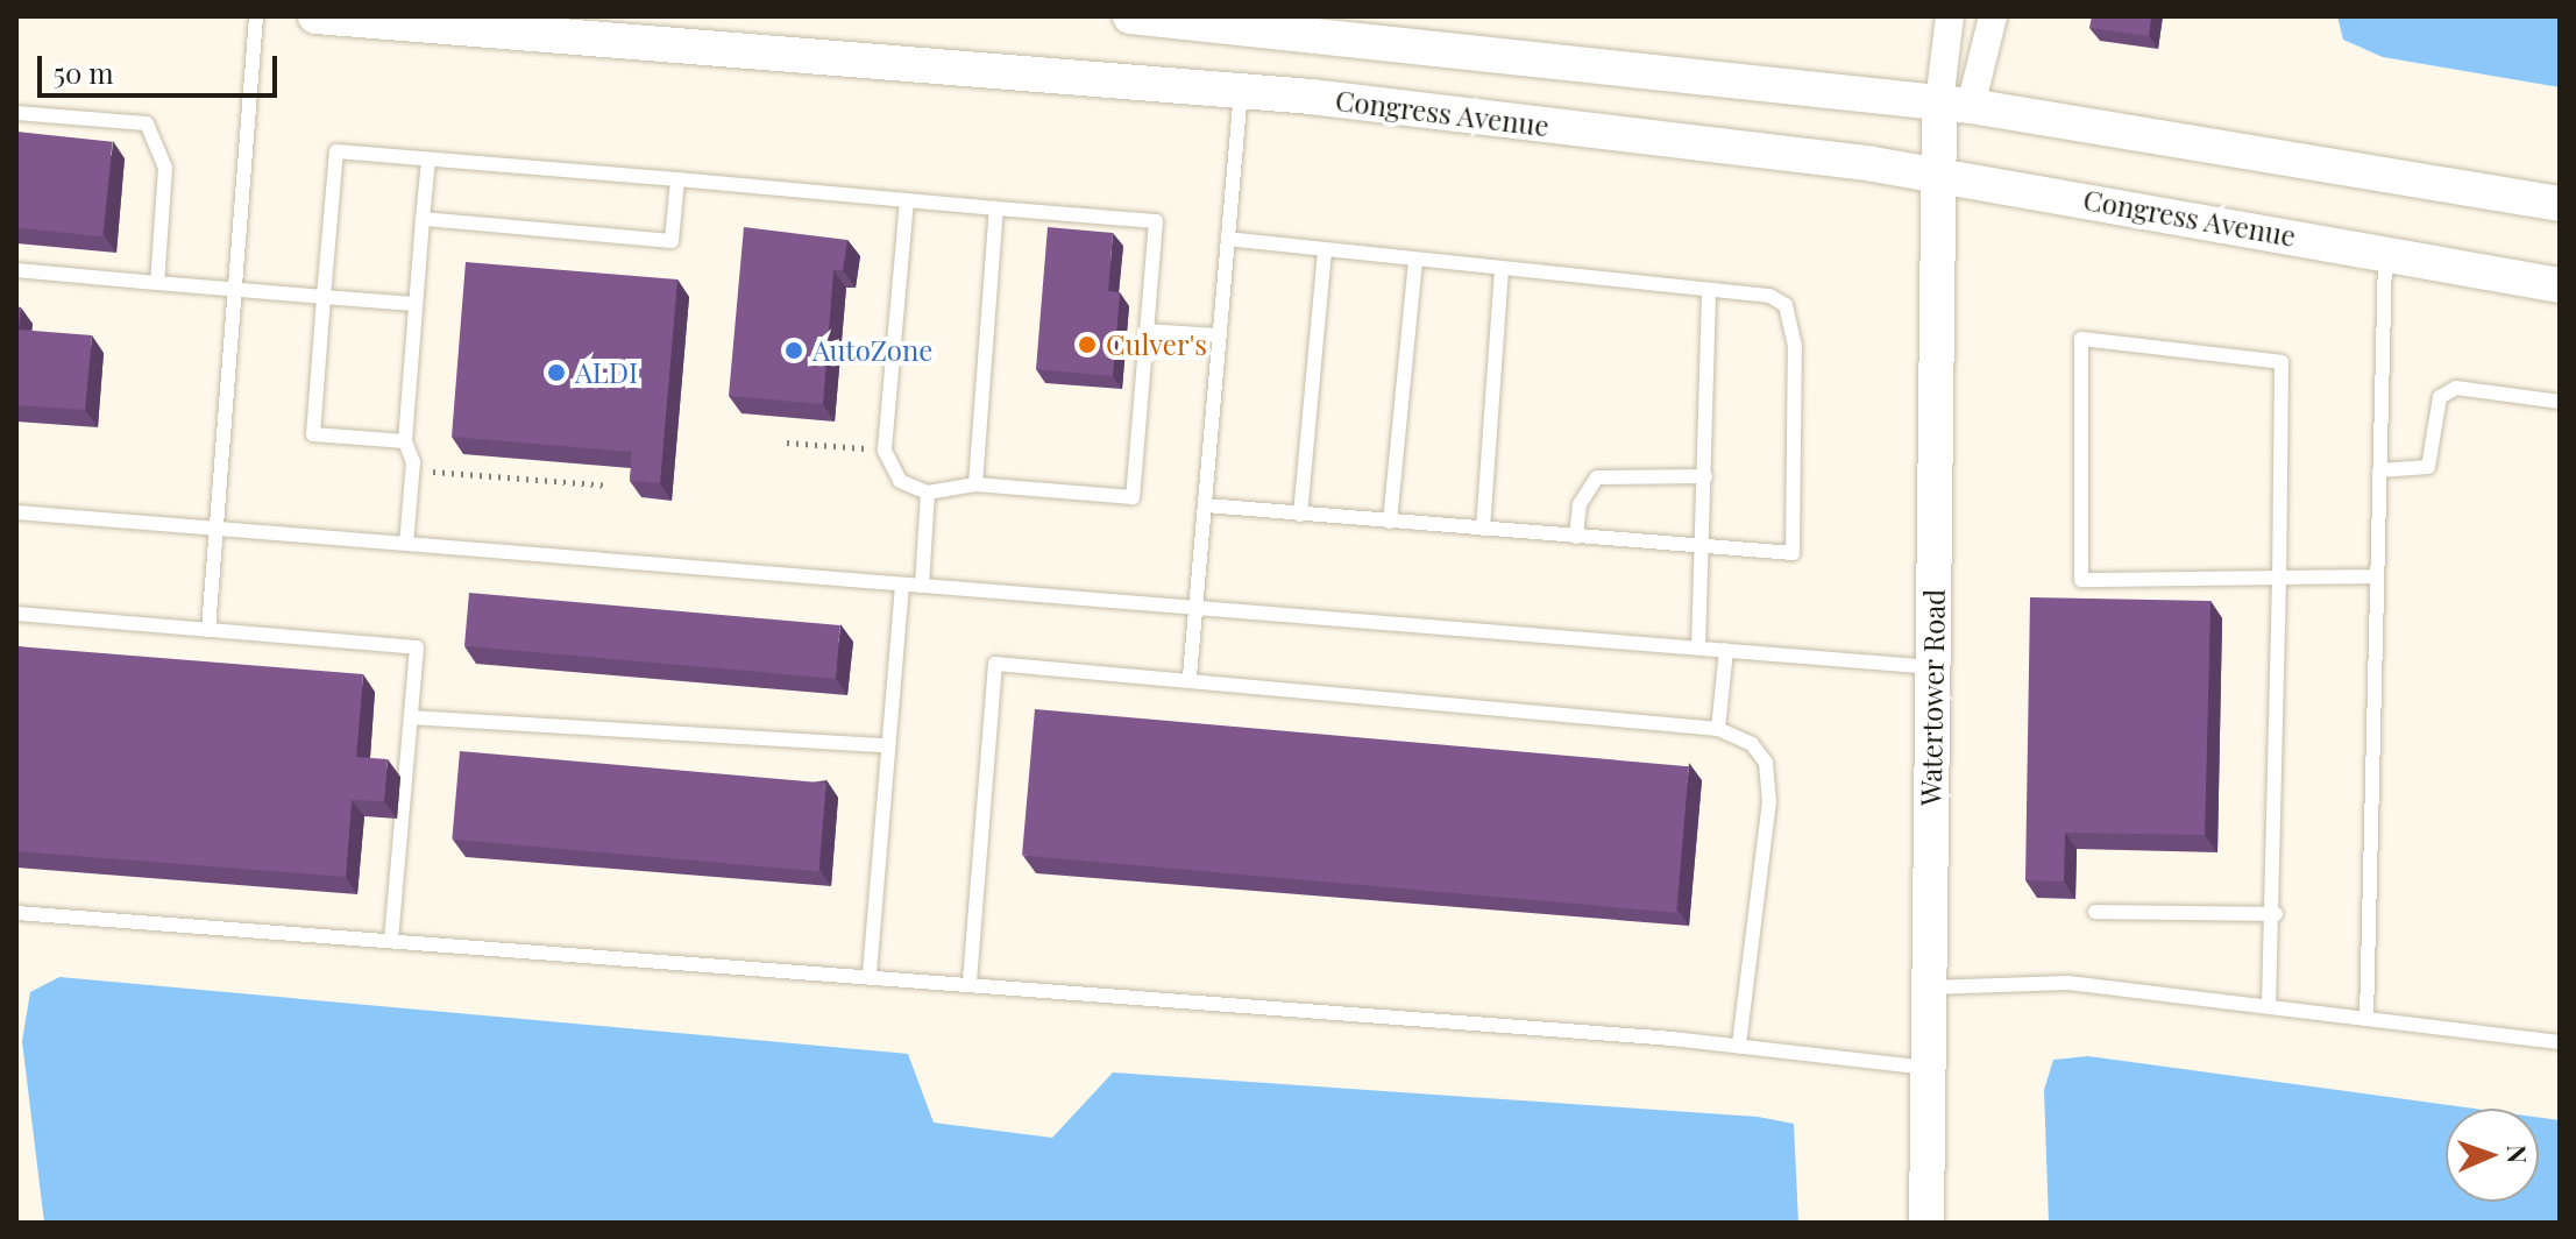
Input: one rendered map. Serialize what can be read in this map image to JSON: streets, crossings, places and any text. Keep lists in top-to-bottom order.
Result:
{
  "streets": {
    "street": ["Congress Avenue", "Watertower Road"]
  },
  "crossings": [
    ["Congress Avenue", "Watertower Road"]
  ],
  "places": ["Culver's", "AutoZone", "ALDI"],
  "scale_bar": "50 m",
  "north": "right"
}
